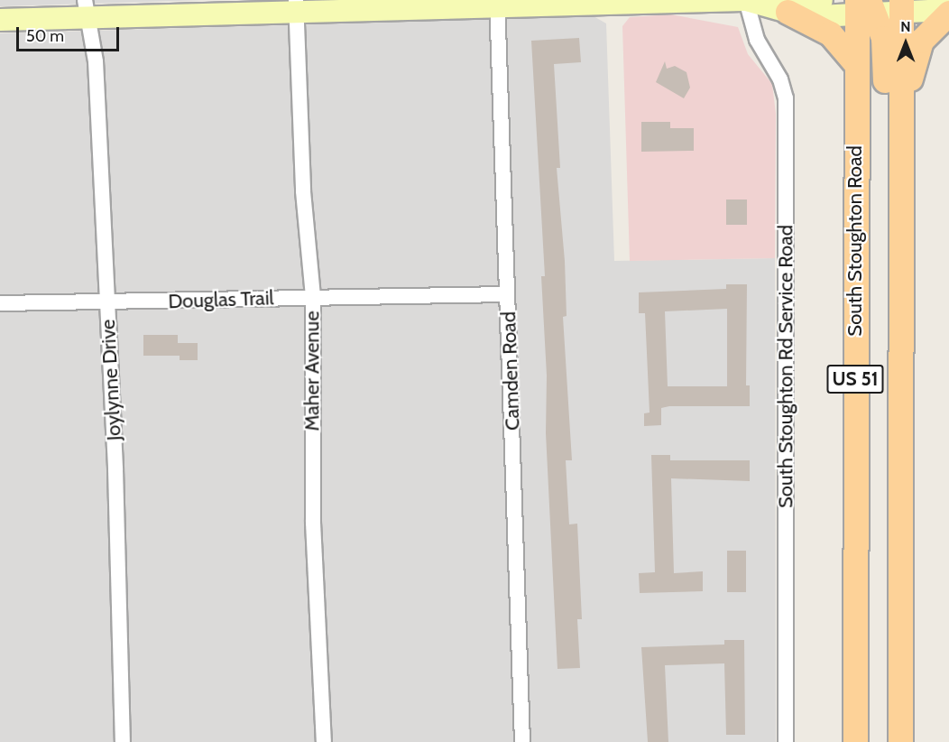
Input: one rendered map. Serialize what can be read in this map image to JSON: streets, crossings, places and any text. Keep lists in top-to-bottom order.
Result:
{
  "streets": {
    "main road": ["South Stoughton Road", "US 51"],
    "street": [
      "Douglas Trail",
      "South Stoughton Rd Service Road",
      "Maher Avenue",
      "Camden Road",
      "Joylynne Drive"
    ]
  },
  "crossings": [
    ["South Stoughton Road", "US 51"],
    ["Douglas Trail", "Maher Avenue"],
    ["Douglas Trail", "Camden Road"],
    ["Douglas Trail", "Joylynne Drive"]
  ],
  "scale_bar": "50 m",
  "north": "top"
}
